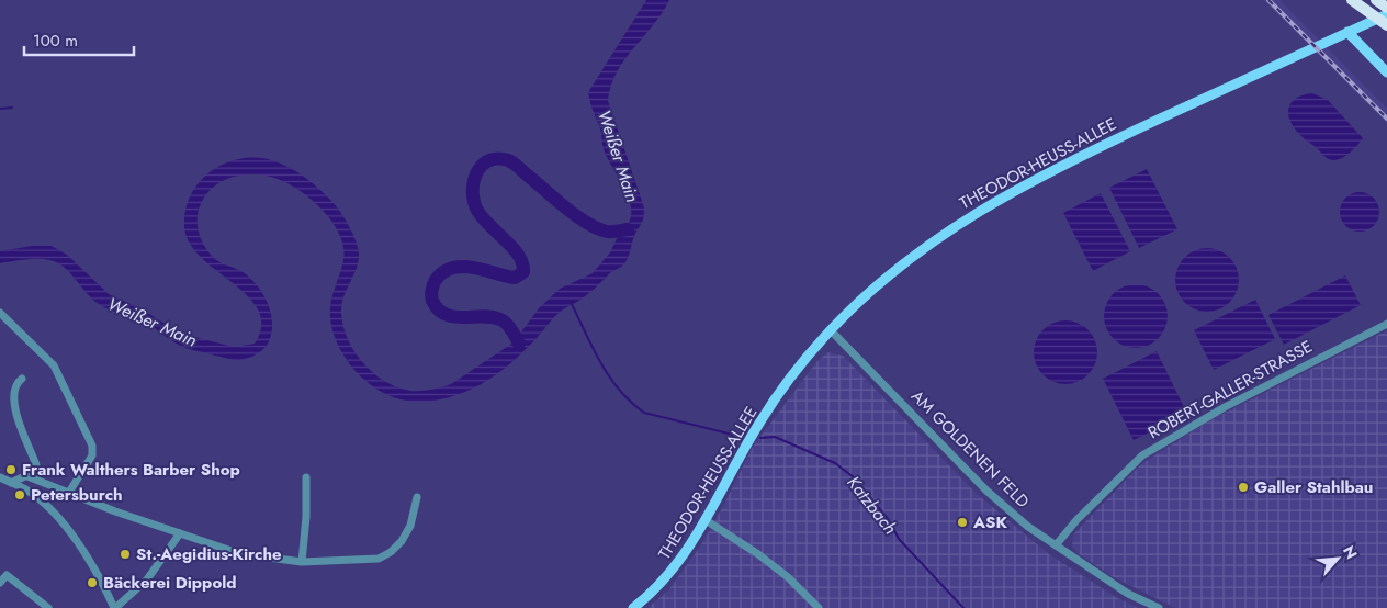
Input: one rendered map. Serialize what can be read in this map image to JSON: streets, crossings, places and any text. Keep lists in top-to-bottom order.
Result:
{
  "streets": {
    "main road": ["THEODOR-HEUSS-ALLEE"],
    "street": ["ROBERT-GALLER-STRASSE", "AM GOLDENEN FELD"]
  },
  "crossings": [
    ["THEODOR-HEUSS-ALLEE", "AM GOLDENEN FELD"],
    ["ROBERT-GALLER-STRASSE", "AM GOLDENEN FELD"]
  ],
  "water": ["Weißer Main", "Katzbach"],
  "places": [
    "Frank Walthers Barber Shop",
    "Galler Stahlbau",
    "Petersburch",
    "ASK",
    "St.-Aegidius-Kirche",
    "Bäckerei Dippold"
  ],
  "scale_bar": "100 m",
  "north": "top right"
}
